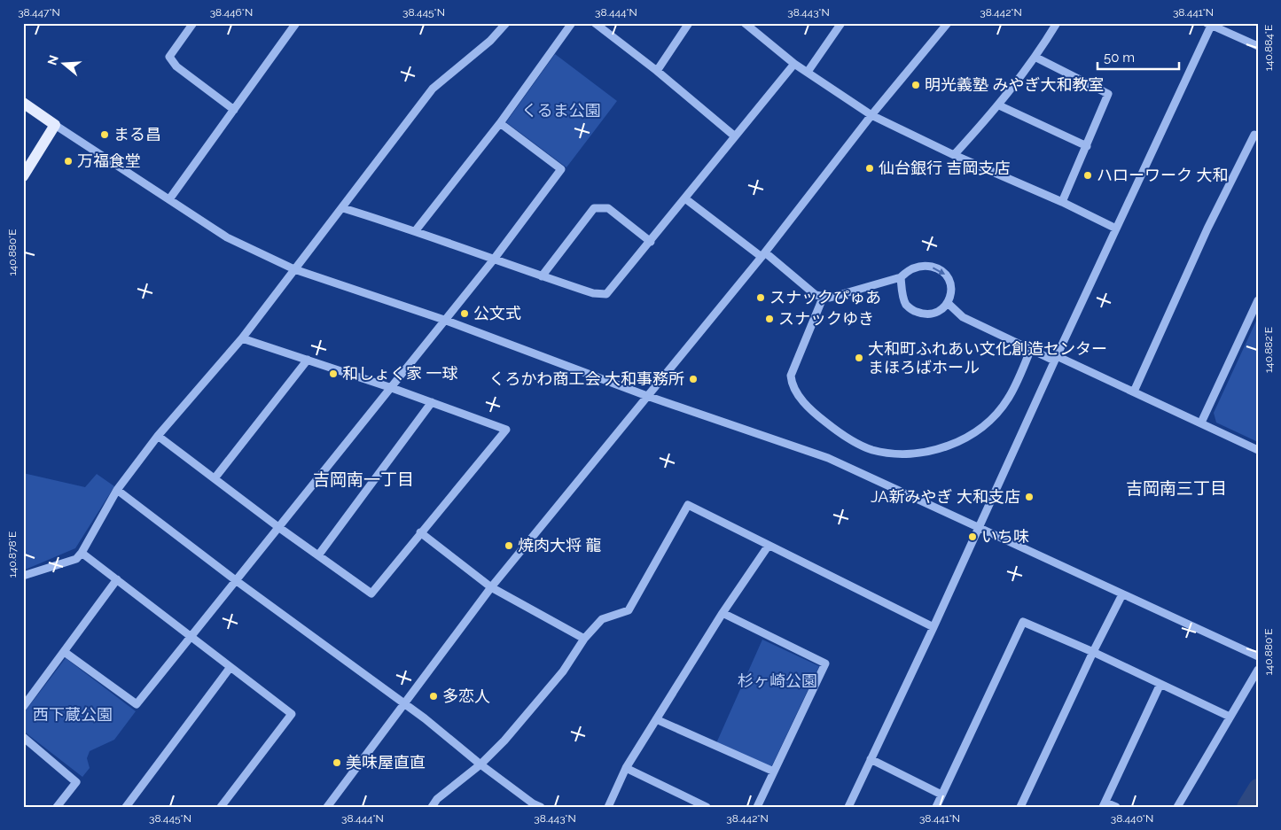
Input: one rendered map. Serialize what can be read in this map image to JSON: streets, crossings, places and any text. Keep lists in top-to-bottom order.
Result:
{
  "districts": ["吉岡南一丁目", "吉岡南三丁目"],
  "parks": ["くるま公園", "杉ヶ崎公園", "西下蔵公園"],
  "places": [
    "明光義塾 みやぎ大和教室",
    "まる昌",
    "万福食堂",
    "仙台銀行 吉岡支店",
    "ハローワーク 大和",
    "スナックぴゅあ",
    "公文式",
    "スナックゆき",
    "大和町ふれあい文化創造センター まほろばホール",
    "和しょく家 一球",
    "くろかわ商工会 大和事務所",
    "JA新みやぎ 大和支店",
    "いち味",
    "焼肉大将 龍",
    "多恋人",
    "美味屋直直"
  ],
  "scale_bar": "50 m",
  "north": "left",
  "coordinates": [
    "38.447°N",
    "38.446°N",
    "38.445°N",
    "38.444°N",
    "38.443°N",
    "38.442°N",
    "38.441°N",
    "140.884°E",
    "140.880°E",
    "140.882°E",
    "140.878°E",
    "38.440°N"
  ]
}
